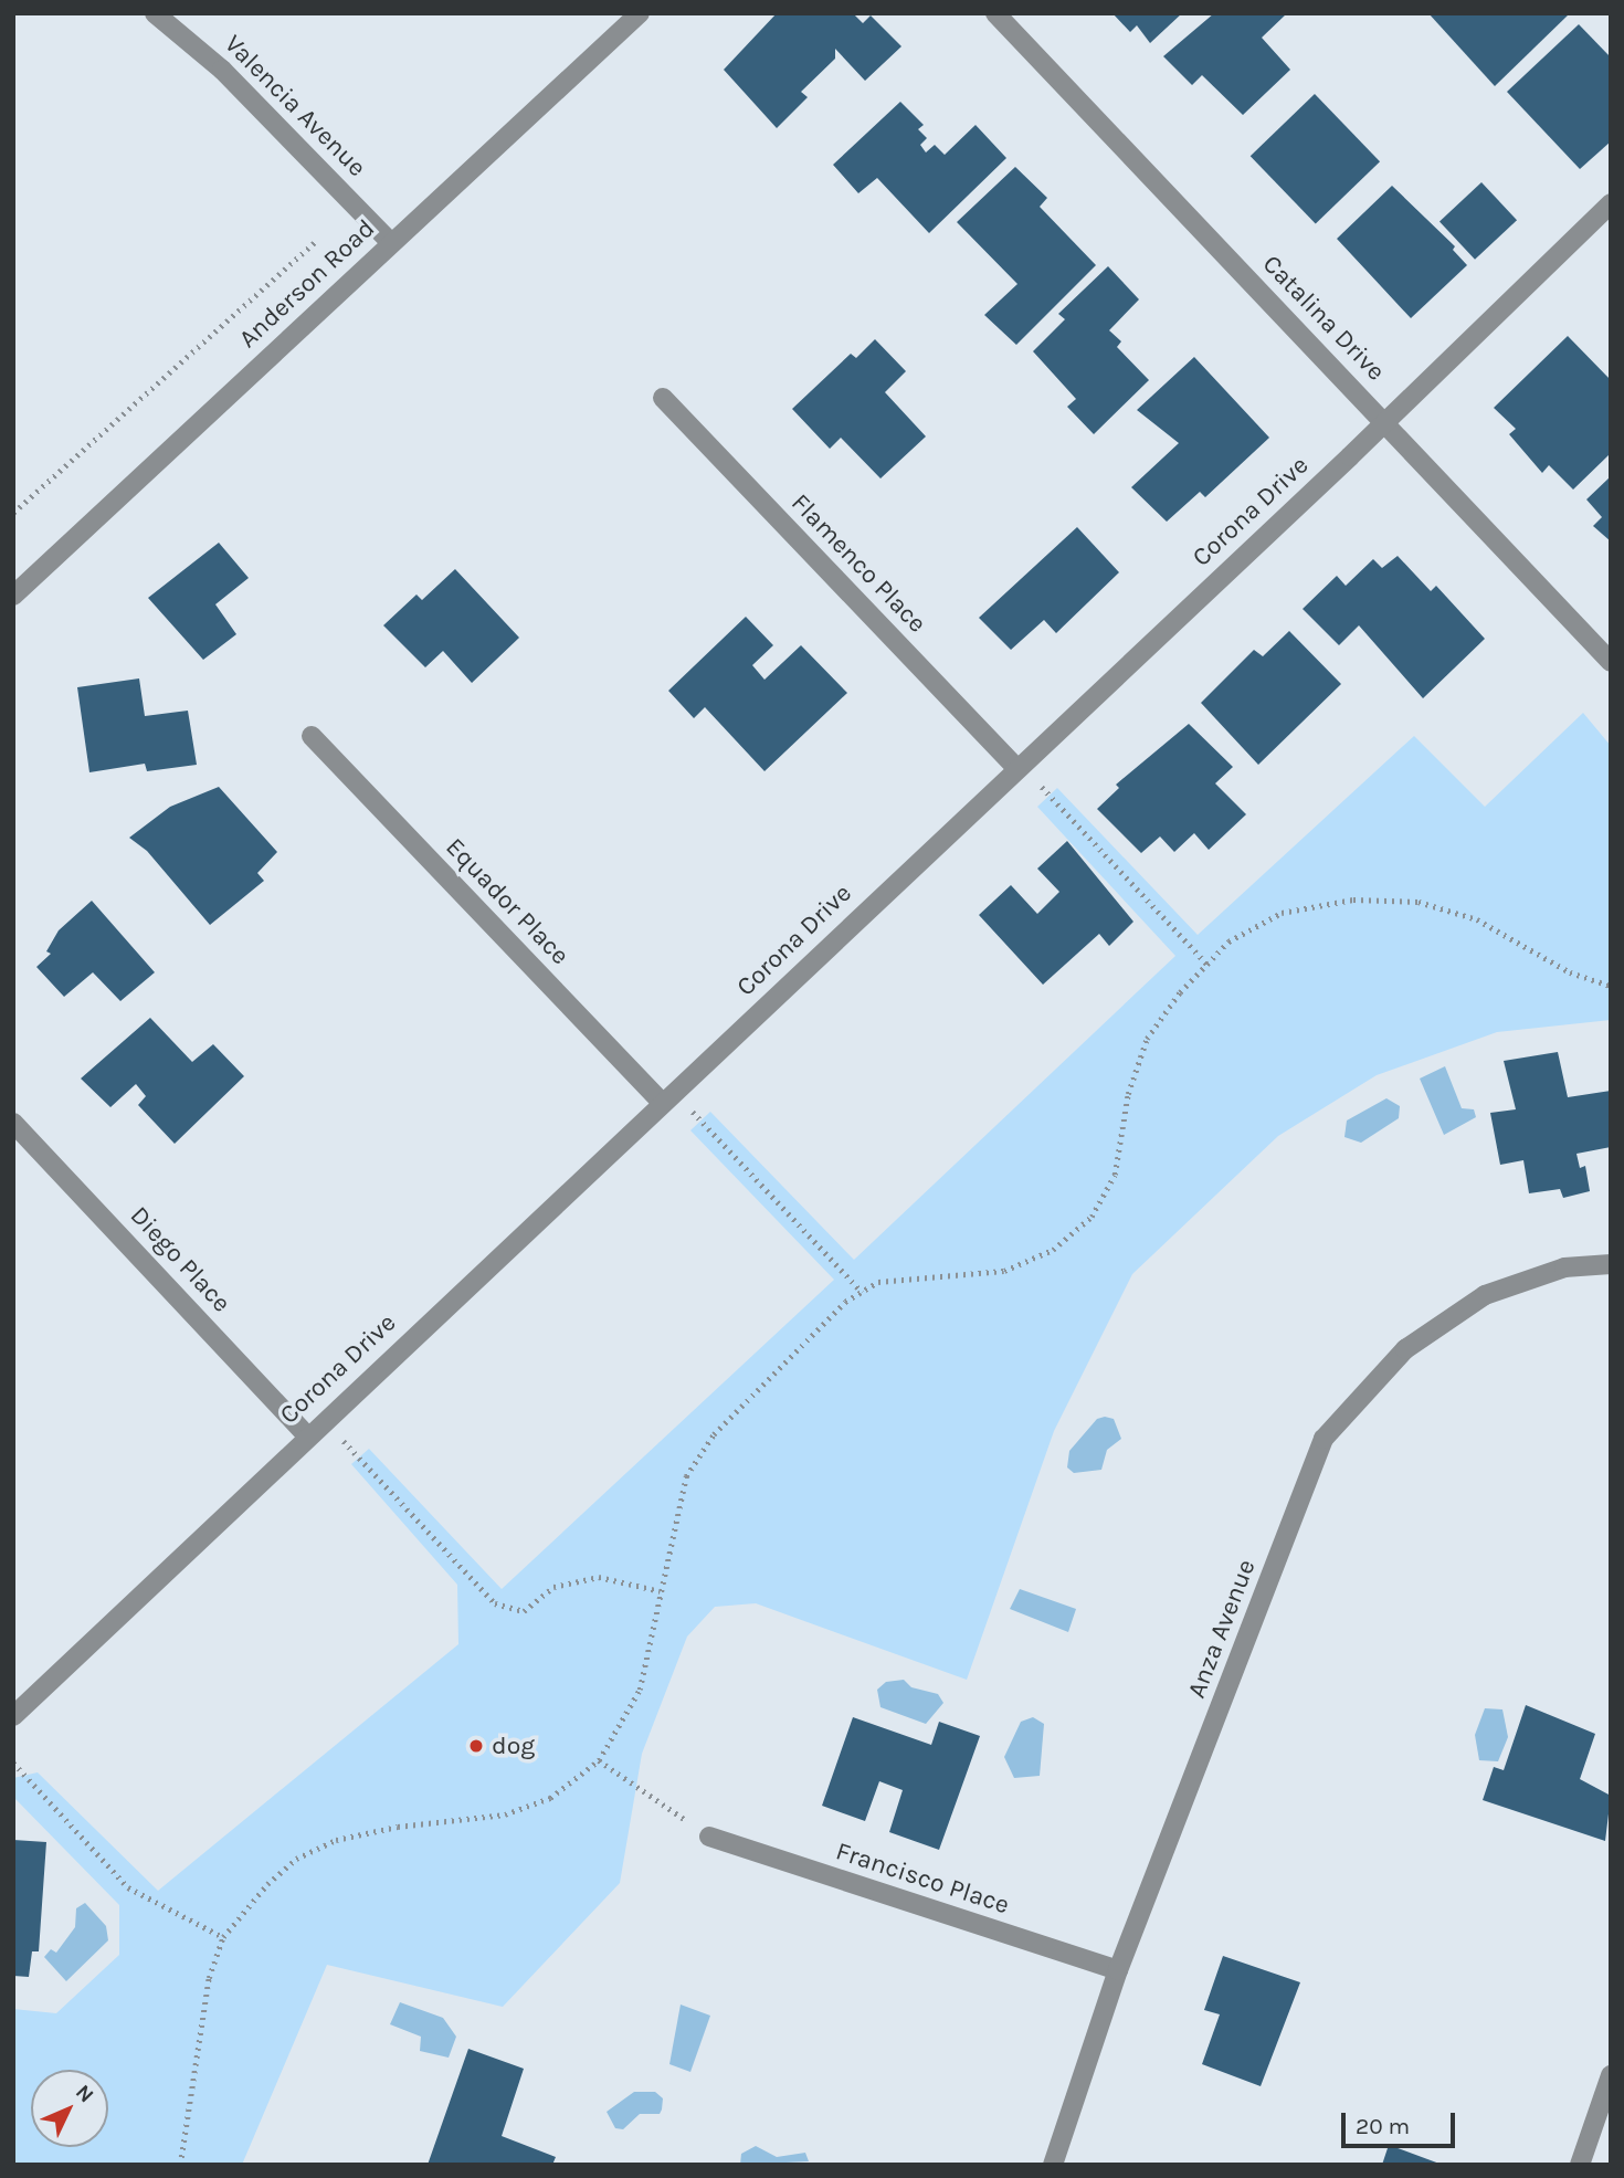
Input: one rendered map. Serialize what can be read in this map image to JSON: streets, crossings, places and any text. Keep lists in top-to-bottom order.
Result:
{
  "streets": {
    "street": [
      "Valencia Avenue",
      "Anderson Road",
      "Catalina Drive",
      "Corona Drive",
      "Flamenco Place",
      "Equador Place",
      "Diego Place",
      "Anza Avenue",
      "Francisco Place"
    ]
  },
  "crossings": [
    ["Valencia Avenue", "Anderson Road"],
    ["Catalina Drive", "Corona Drive"],
    ["Corona Drive", "Flamenco Place"],
    ["Corona Drive", "Equador Place"],
    ["Corona Drive", "Diego Place"],
    ["Anza Avenue", "Francisco Place"]
  ],
  "places": ["dog"],
  "scale_bar": "20 m",
  "north": "top right"
}
